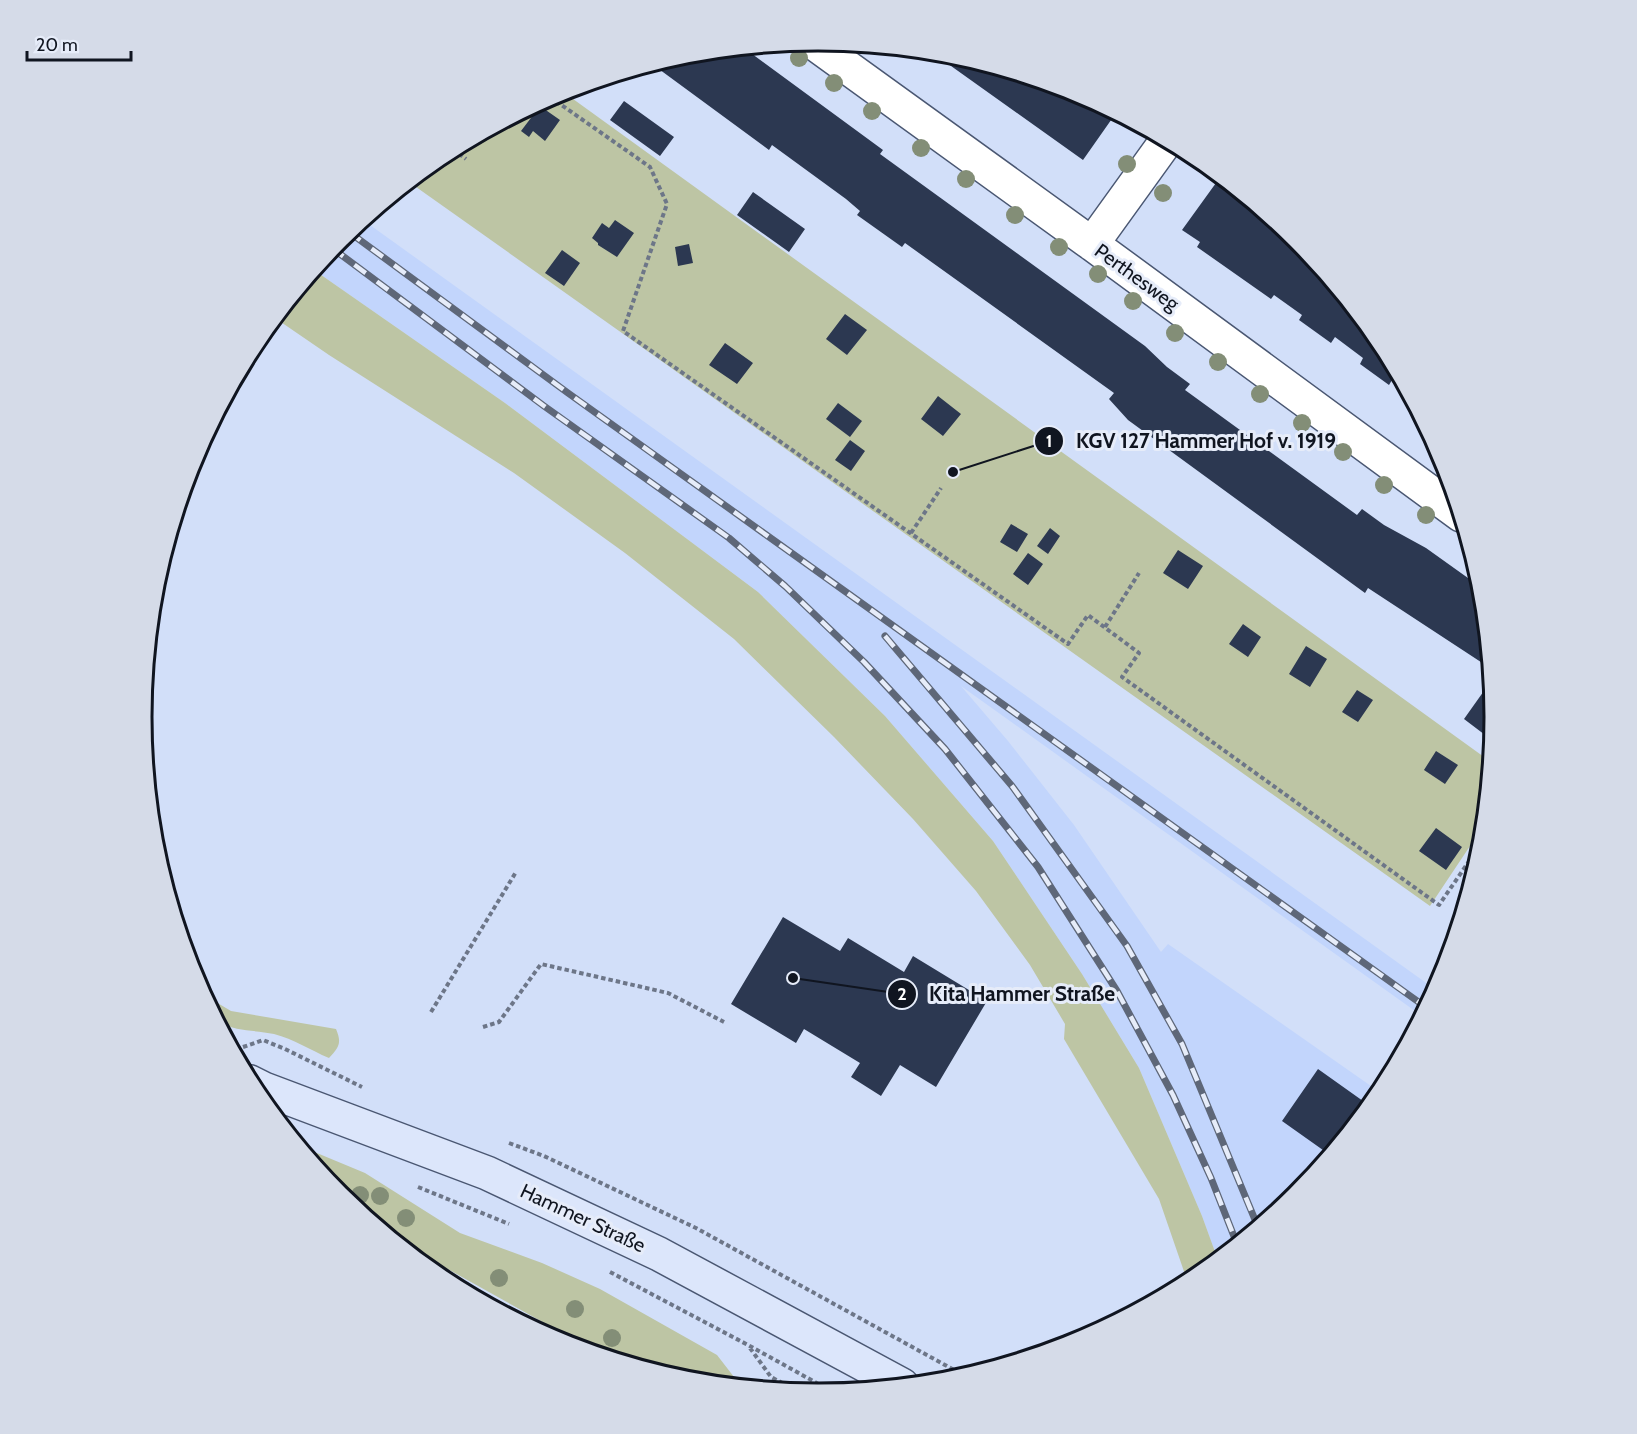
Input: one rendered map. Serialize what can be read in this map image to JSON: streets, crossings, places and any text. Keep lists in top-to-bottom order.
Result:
{
  "streets": {
    "main road": ["Hammer Straße"],
    "street": ["Perthesweg"]
  },
  "places": ["KGV 127 Hammer Hof v. 1919", "Kita Hammer Straße"],
  "scale_bar": "20 m"
}
